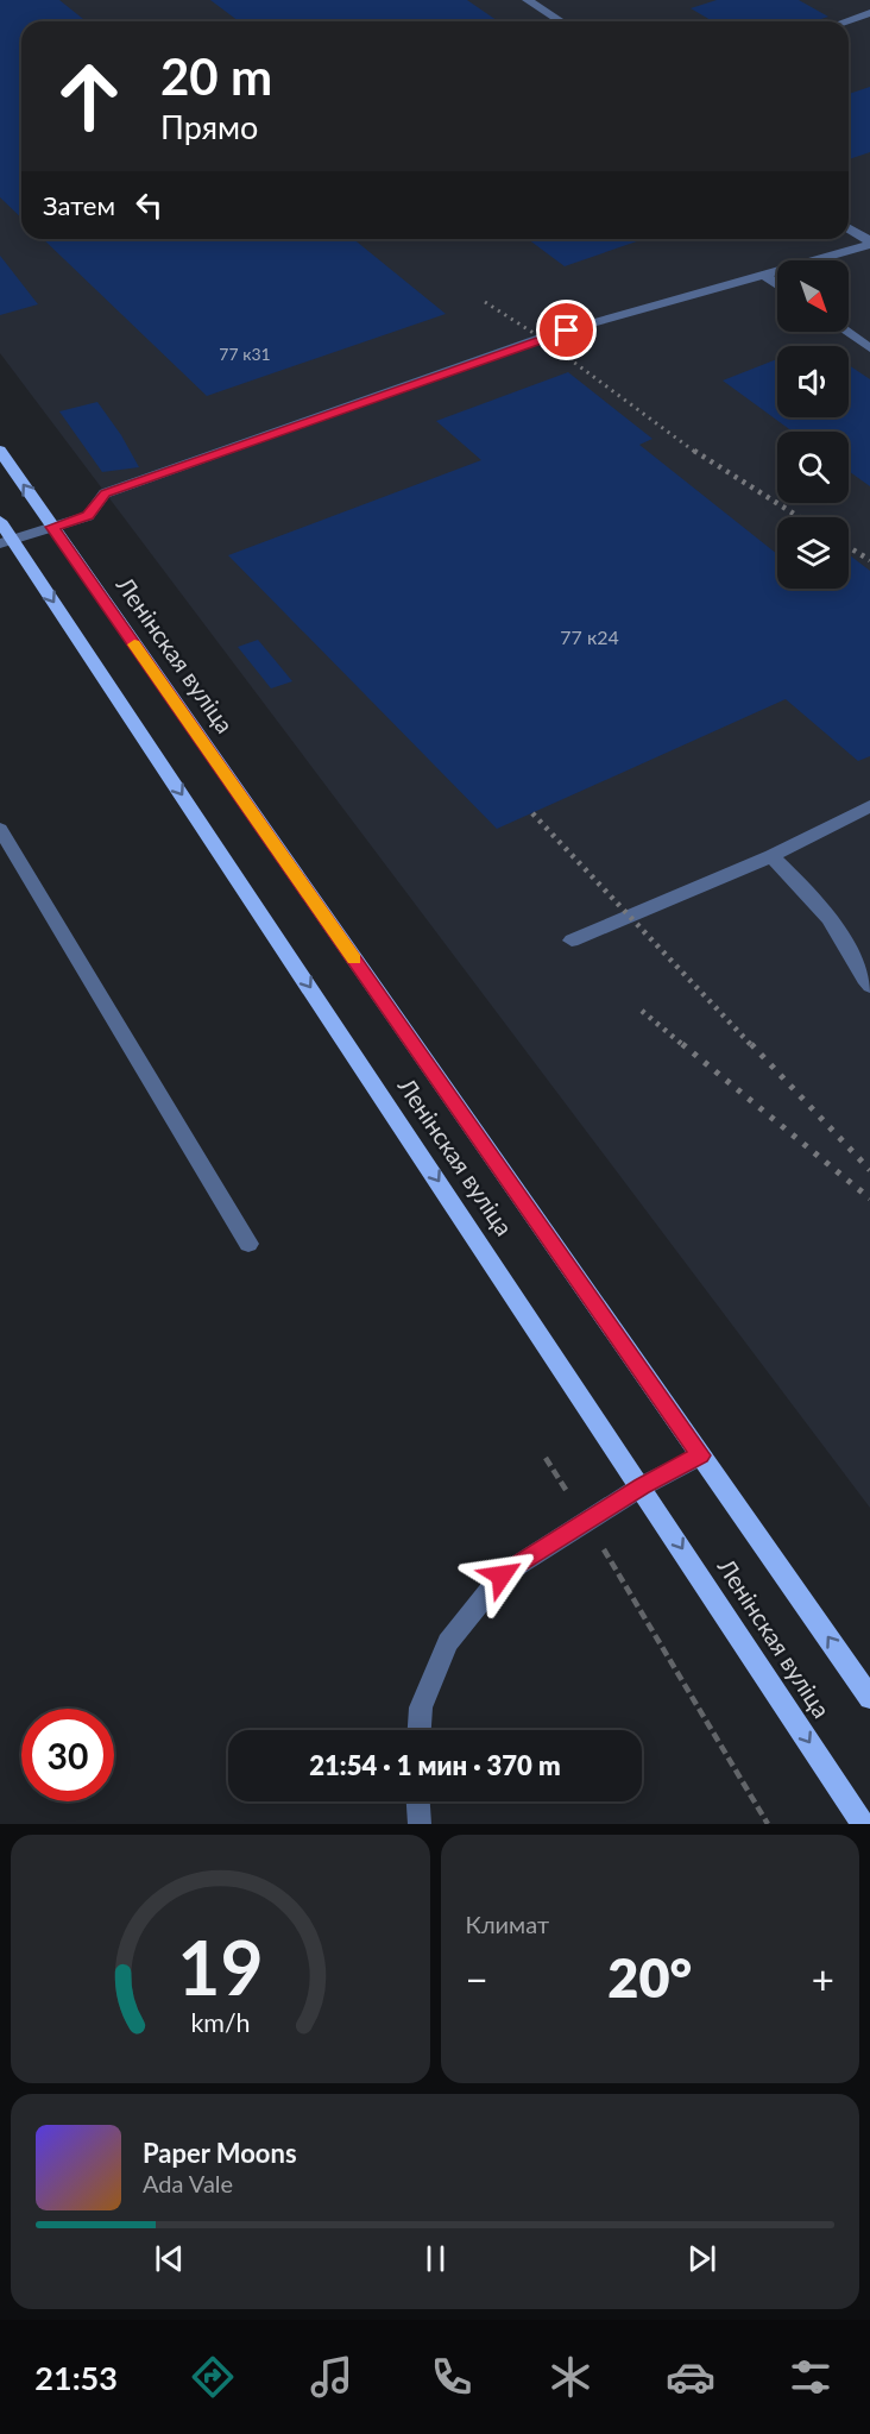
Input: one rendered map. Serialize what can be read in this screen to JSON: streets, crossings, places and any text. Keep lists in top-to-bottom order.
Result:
{
  "streets": {
    "main road": ["Ленінская вуліца"]
  },
  "house_numbers": ["77 к31", "77 к24"],
  "north": "bottom right",
  "page": {
    "turn": ["20 m", "Прямо"],
    "then": "Затем",
    "limit": "30",
    "trip": "21:54 · 1 мин · 370 m",
    "tile": "Климат",
    "heat": ["−", "20°", "+"],
    "song": ["Paper Moons", "Ada Vale"],
    "tabs": "21:53",
    "gauge": ["19", "km/h"]
  }
}
